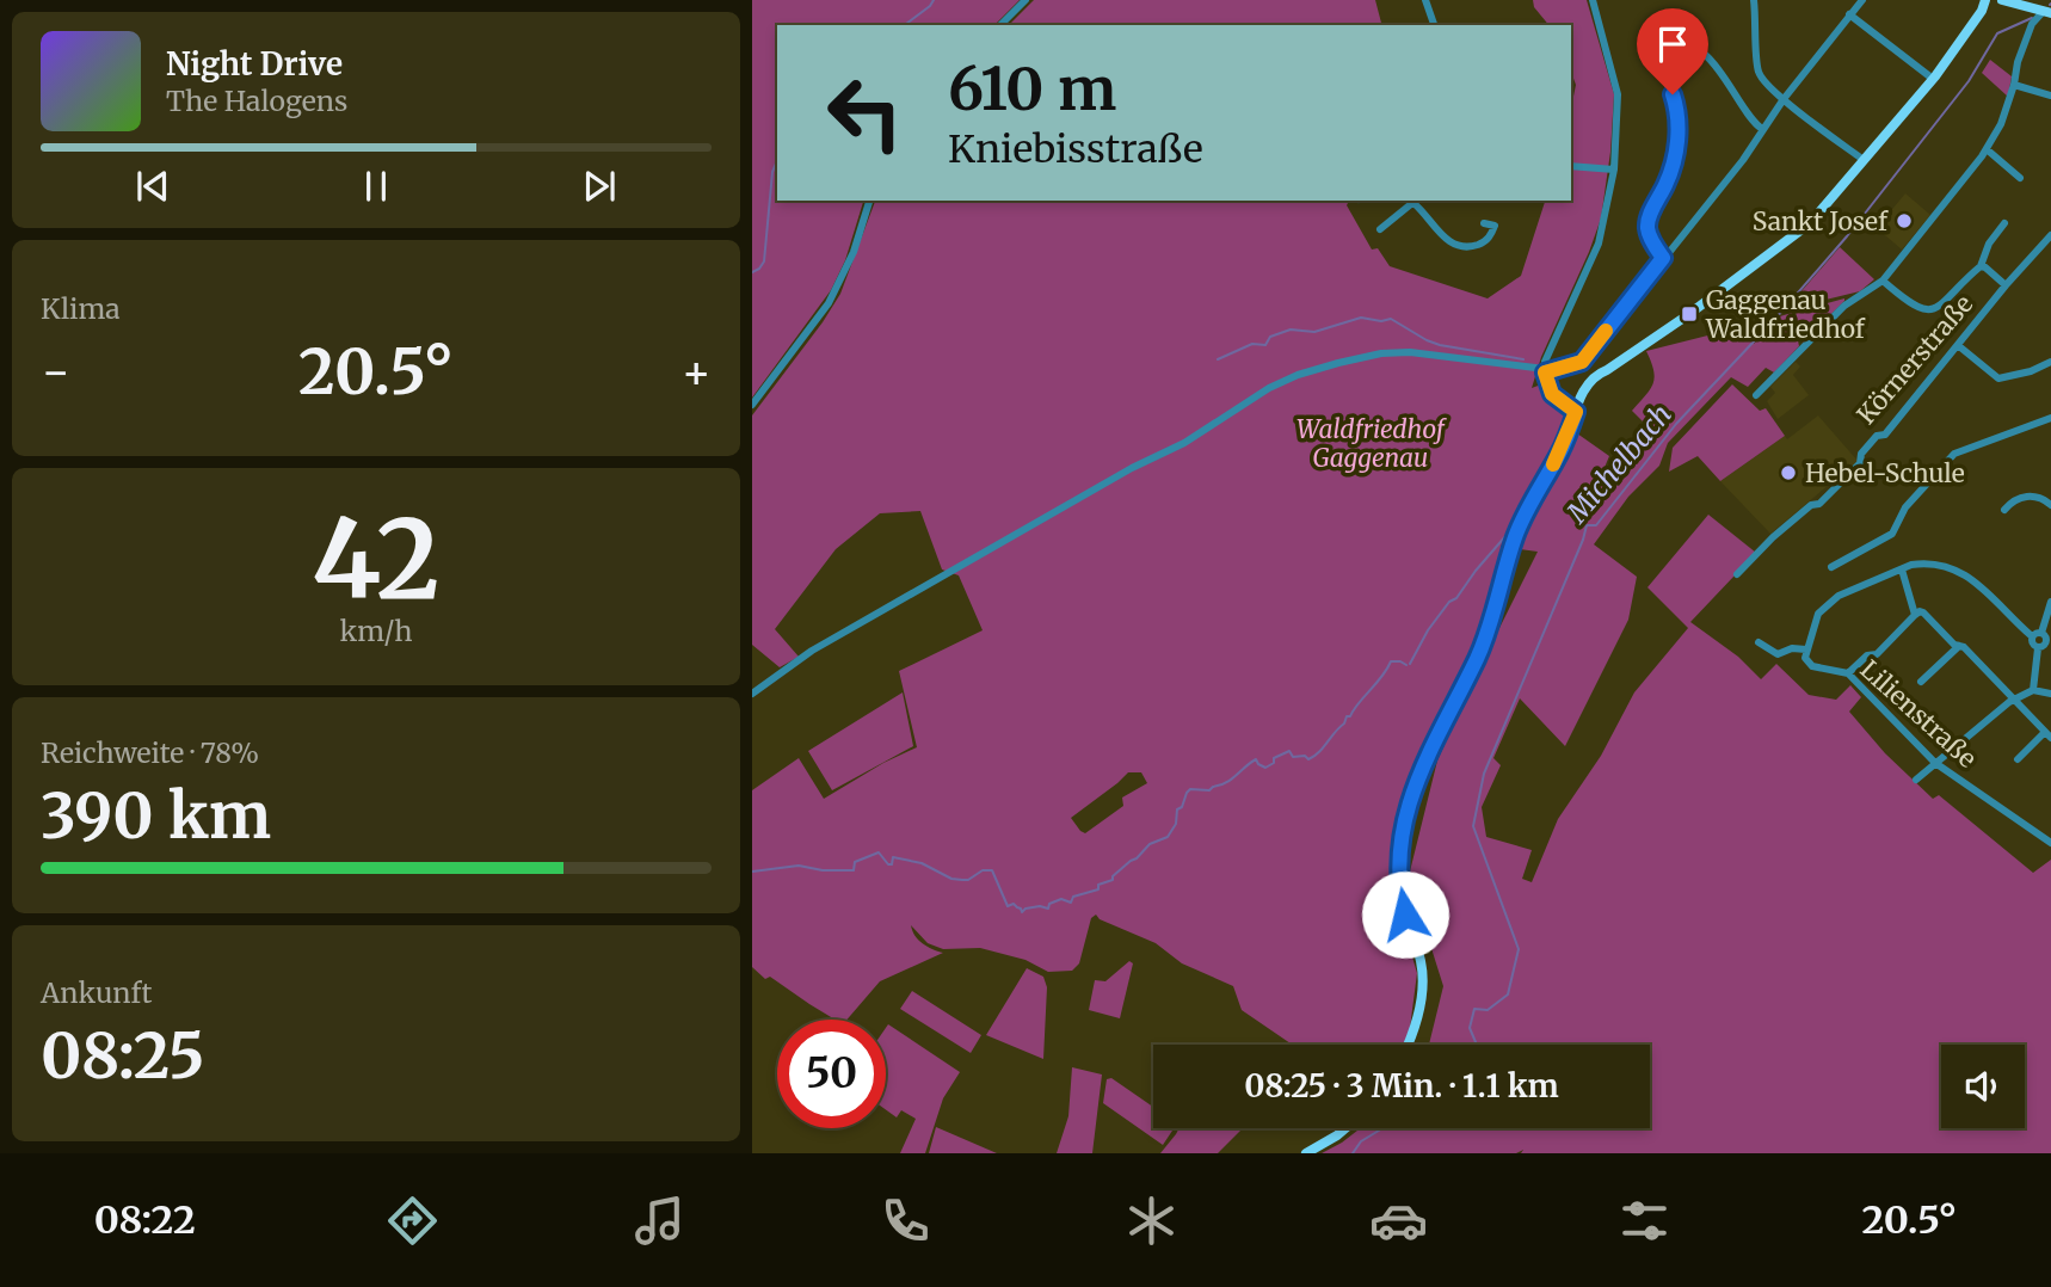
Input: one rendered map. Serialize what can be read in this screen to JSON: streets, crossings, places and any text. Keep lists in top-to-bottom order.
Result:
{
  "streets": {
    "street": ["Körnerstraße", "Lilienstraße"]
  },
  "water": ["Michelbach"],
  "parks": ["Waldfriedhof Gaggenau"],
  "places": {
    "other": ["Sankt Josef", "Hebel-Schule"],
    "transit": ["Gaggenau Waldfriedhof"]
  },
  "page": {
    "turn": ["610 m", "Kniebisstraße"],
    "song": ["Night Drive", "The Halogens"],
    "tile": [
      "Klima",
      ["42", "km/h"],
      ["Reichweite · 78%", "390 km"],
      ["Ankunft", "08:25"]
    ],
    "heat": ["−", "20.5°", "+"],
    "limit": "50",
    "trip": "08:25 · 3 Min. · 1.1 km",
    "tabs": ["08:22", "20.5°"]
  }
}
